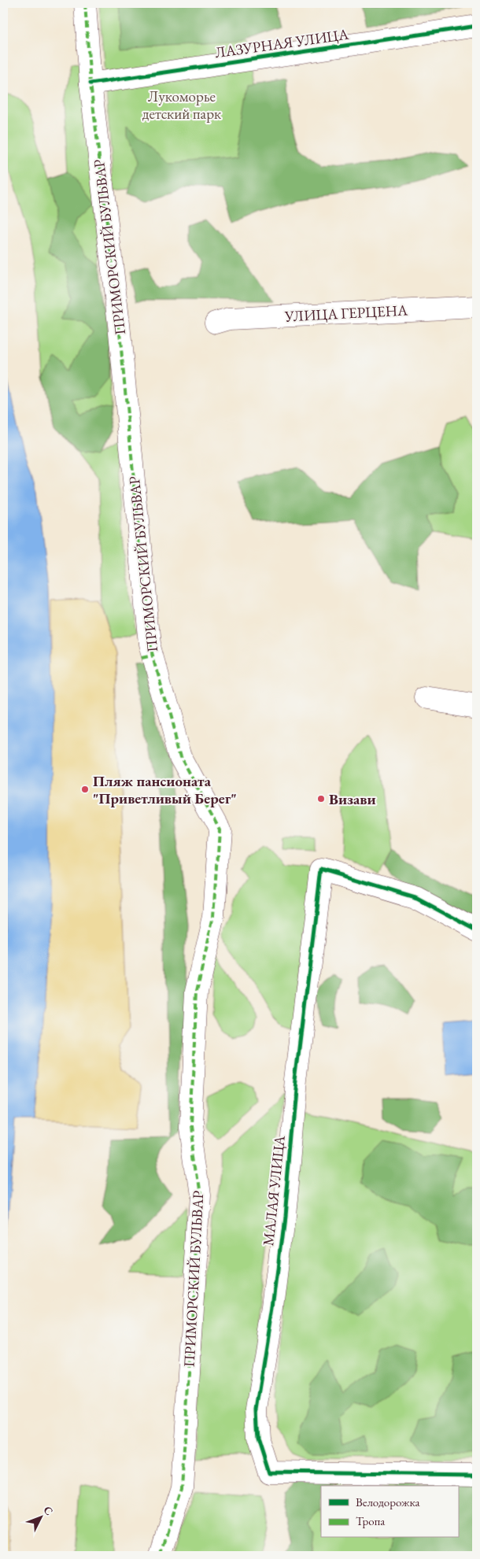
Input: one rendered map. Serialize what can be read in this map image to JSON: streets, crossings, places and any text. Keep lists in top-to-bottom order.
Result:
{
  "streets": {
    "street": [
      "ЛАЗУРНАЯ УЛИЦА",
      "ПРИМОРСКИЙ БУЛЬВАР",
      "УЛИЦА ГЕРЦЕНА",
      "МАЛАЯ УЛИЦА"
    ]
  },
  "crossings": [
    ["ЛАЗУРНАЯ УЛИЦА", "ПРИМОРСКИЙ БУЛЬВАР"]
  ],
  "parks": ["Лукоморье детский парк"],
  "places": ["Пляж пансионата \"Приветливый Берег\"", "Визави"],
  "legend": ["Велодорожка", "Тропа"],
  "north": "top right"
}
